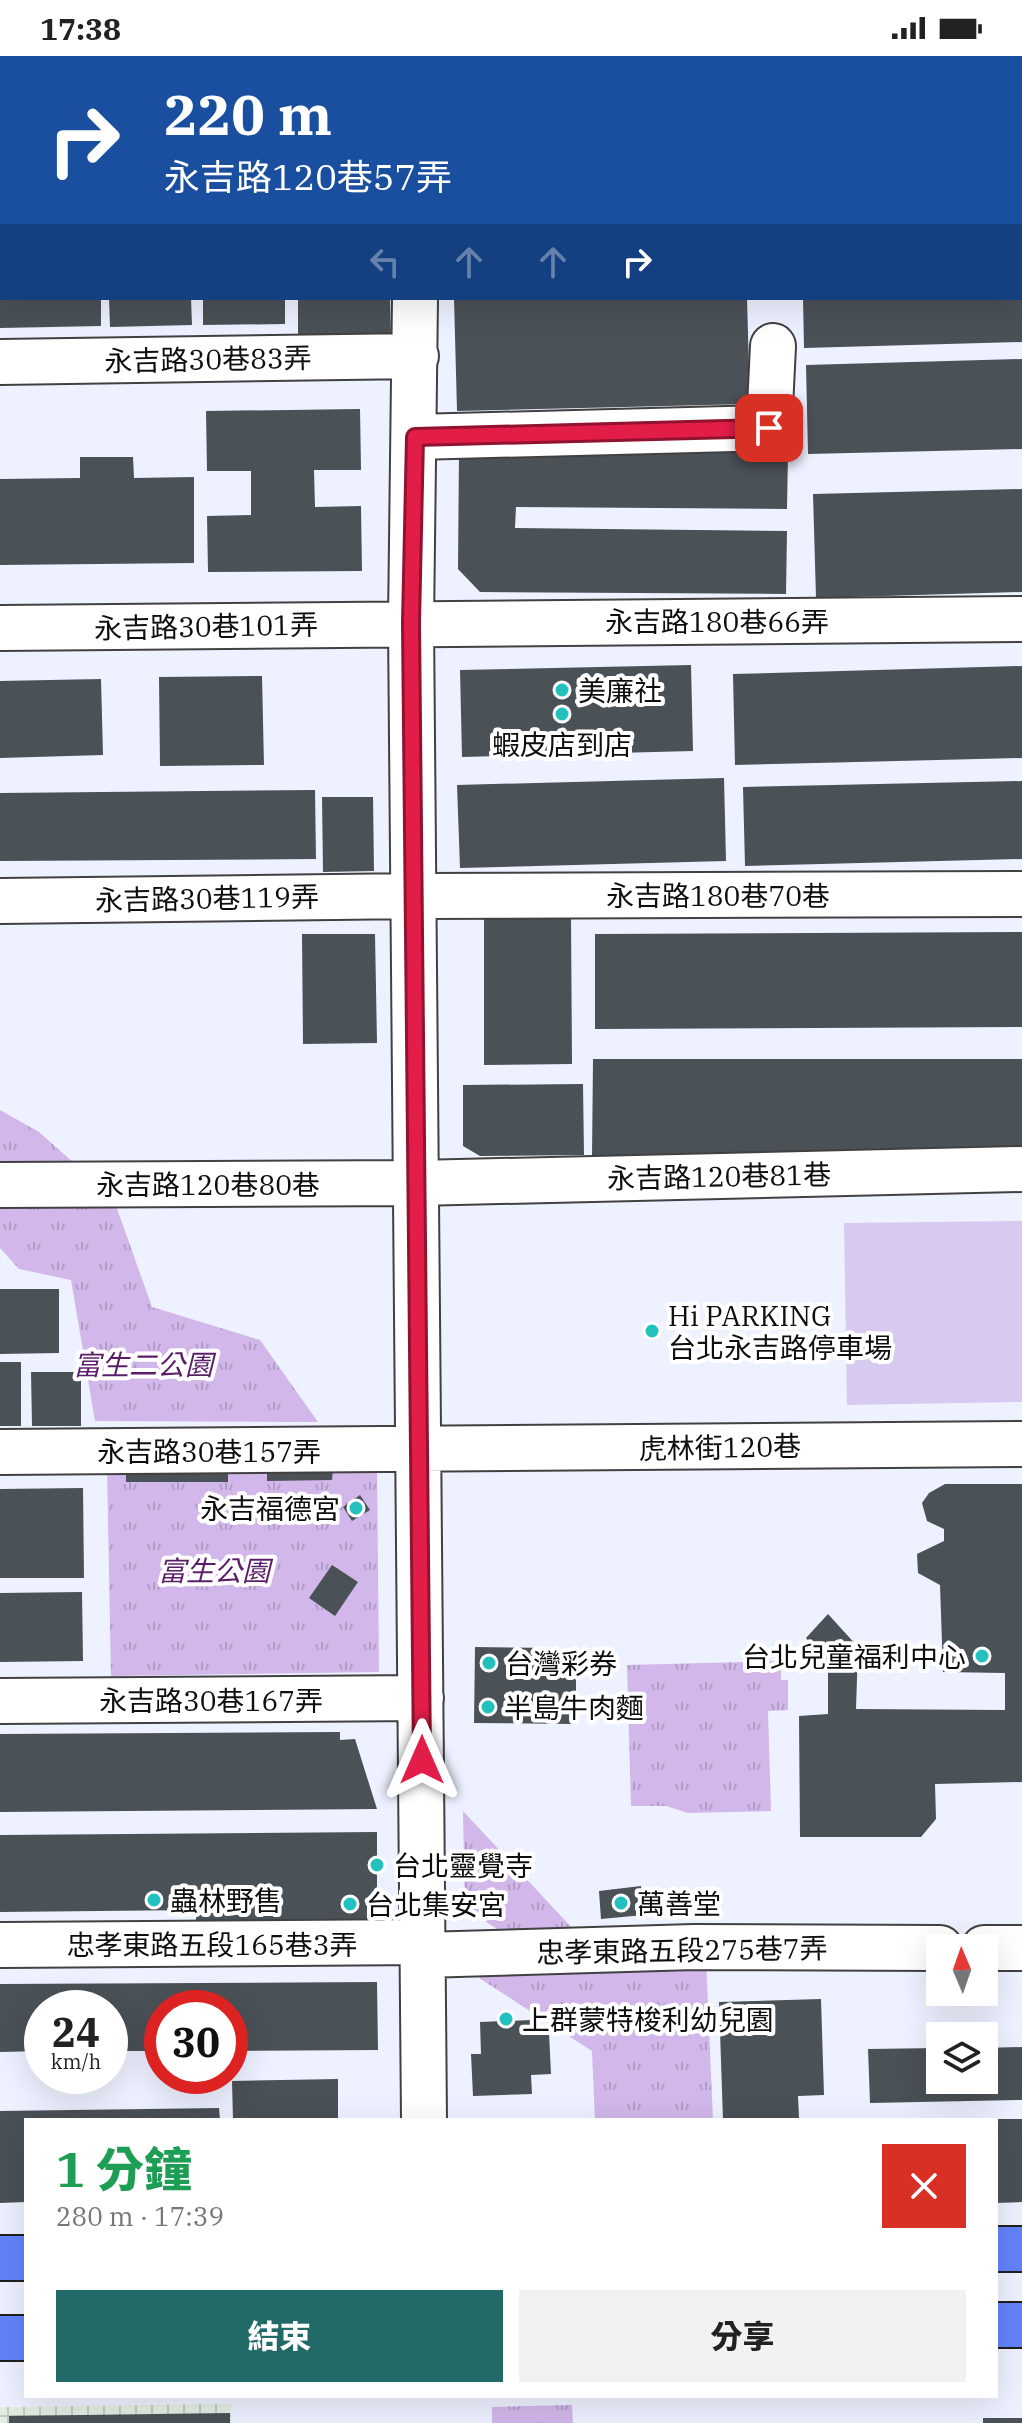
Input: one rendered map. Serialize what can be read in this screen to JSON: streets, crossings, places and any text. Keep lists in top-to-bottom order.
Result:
{
  "streets": {
    "street": [
      "永吉路30巷83弄",
      "永吉路180巷66弄",
      "永吉路30巷101弄",
      "永吉路180巷70巷",
      "永吉路30巷119弄",
      "永吉路120巷81巷",
      "永吉路120巷80巷",
      "虎林街120巷",
      "永吉路30巷157弄",
      "永吉路30巷167弄",
      "忠孝東路五段165巷3弄",
      "忠孝東路五段275巷7弄"
    ]
  },
  "crossings": [
    ["永吉路180巷66弄", "永吉路30巷101弄"],
    ["永吉路180巷70巷", "永吉路30巷119弄"],
    ["永吉路120巷81巷", "永吉路120巷80巷"],
    ["虎林街120巷", "永吉路30巷157弄"],
    ["忠孝東路五段165巷3弄", "忠孝東路五段275巷7弄"]
  ],
  "parks": ["富生二公園", "富生公園"],
  "places": [
    "美廉社",
    "蝦皮店到店",
    "Hi PARKING 台北永吉路停車場",
    "永吉福德宮",
    "台北兒童福利中心",
    "台灣彩券",
    "半島牛肉麵",
    "台北靈覺寺",
    "蟲林野售",
    "萬善堂",
    "台北集安宮",
    "上群蒙特梭利幼兒園"
  ],
  "north": "top",
  "page": {
    "status": "17:38",
    "turn": ["220 m", "永吉路120巷57弄"],
    "speed": "24 km/h",
    "limit": "30",
    "heading": ["1 分鐘", "280 m · 17:39"],
    "buttons": ["結束", "分享"]
  }
}
